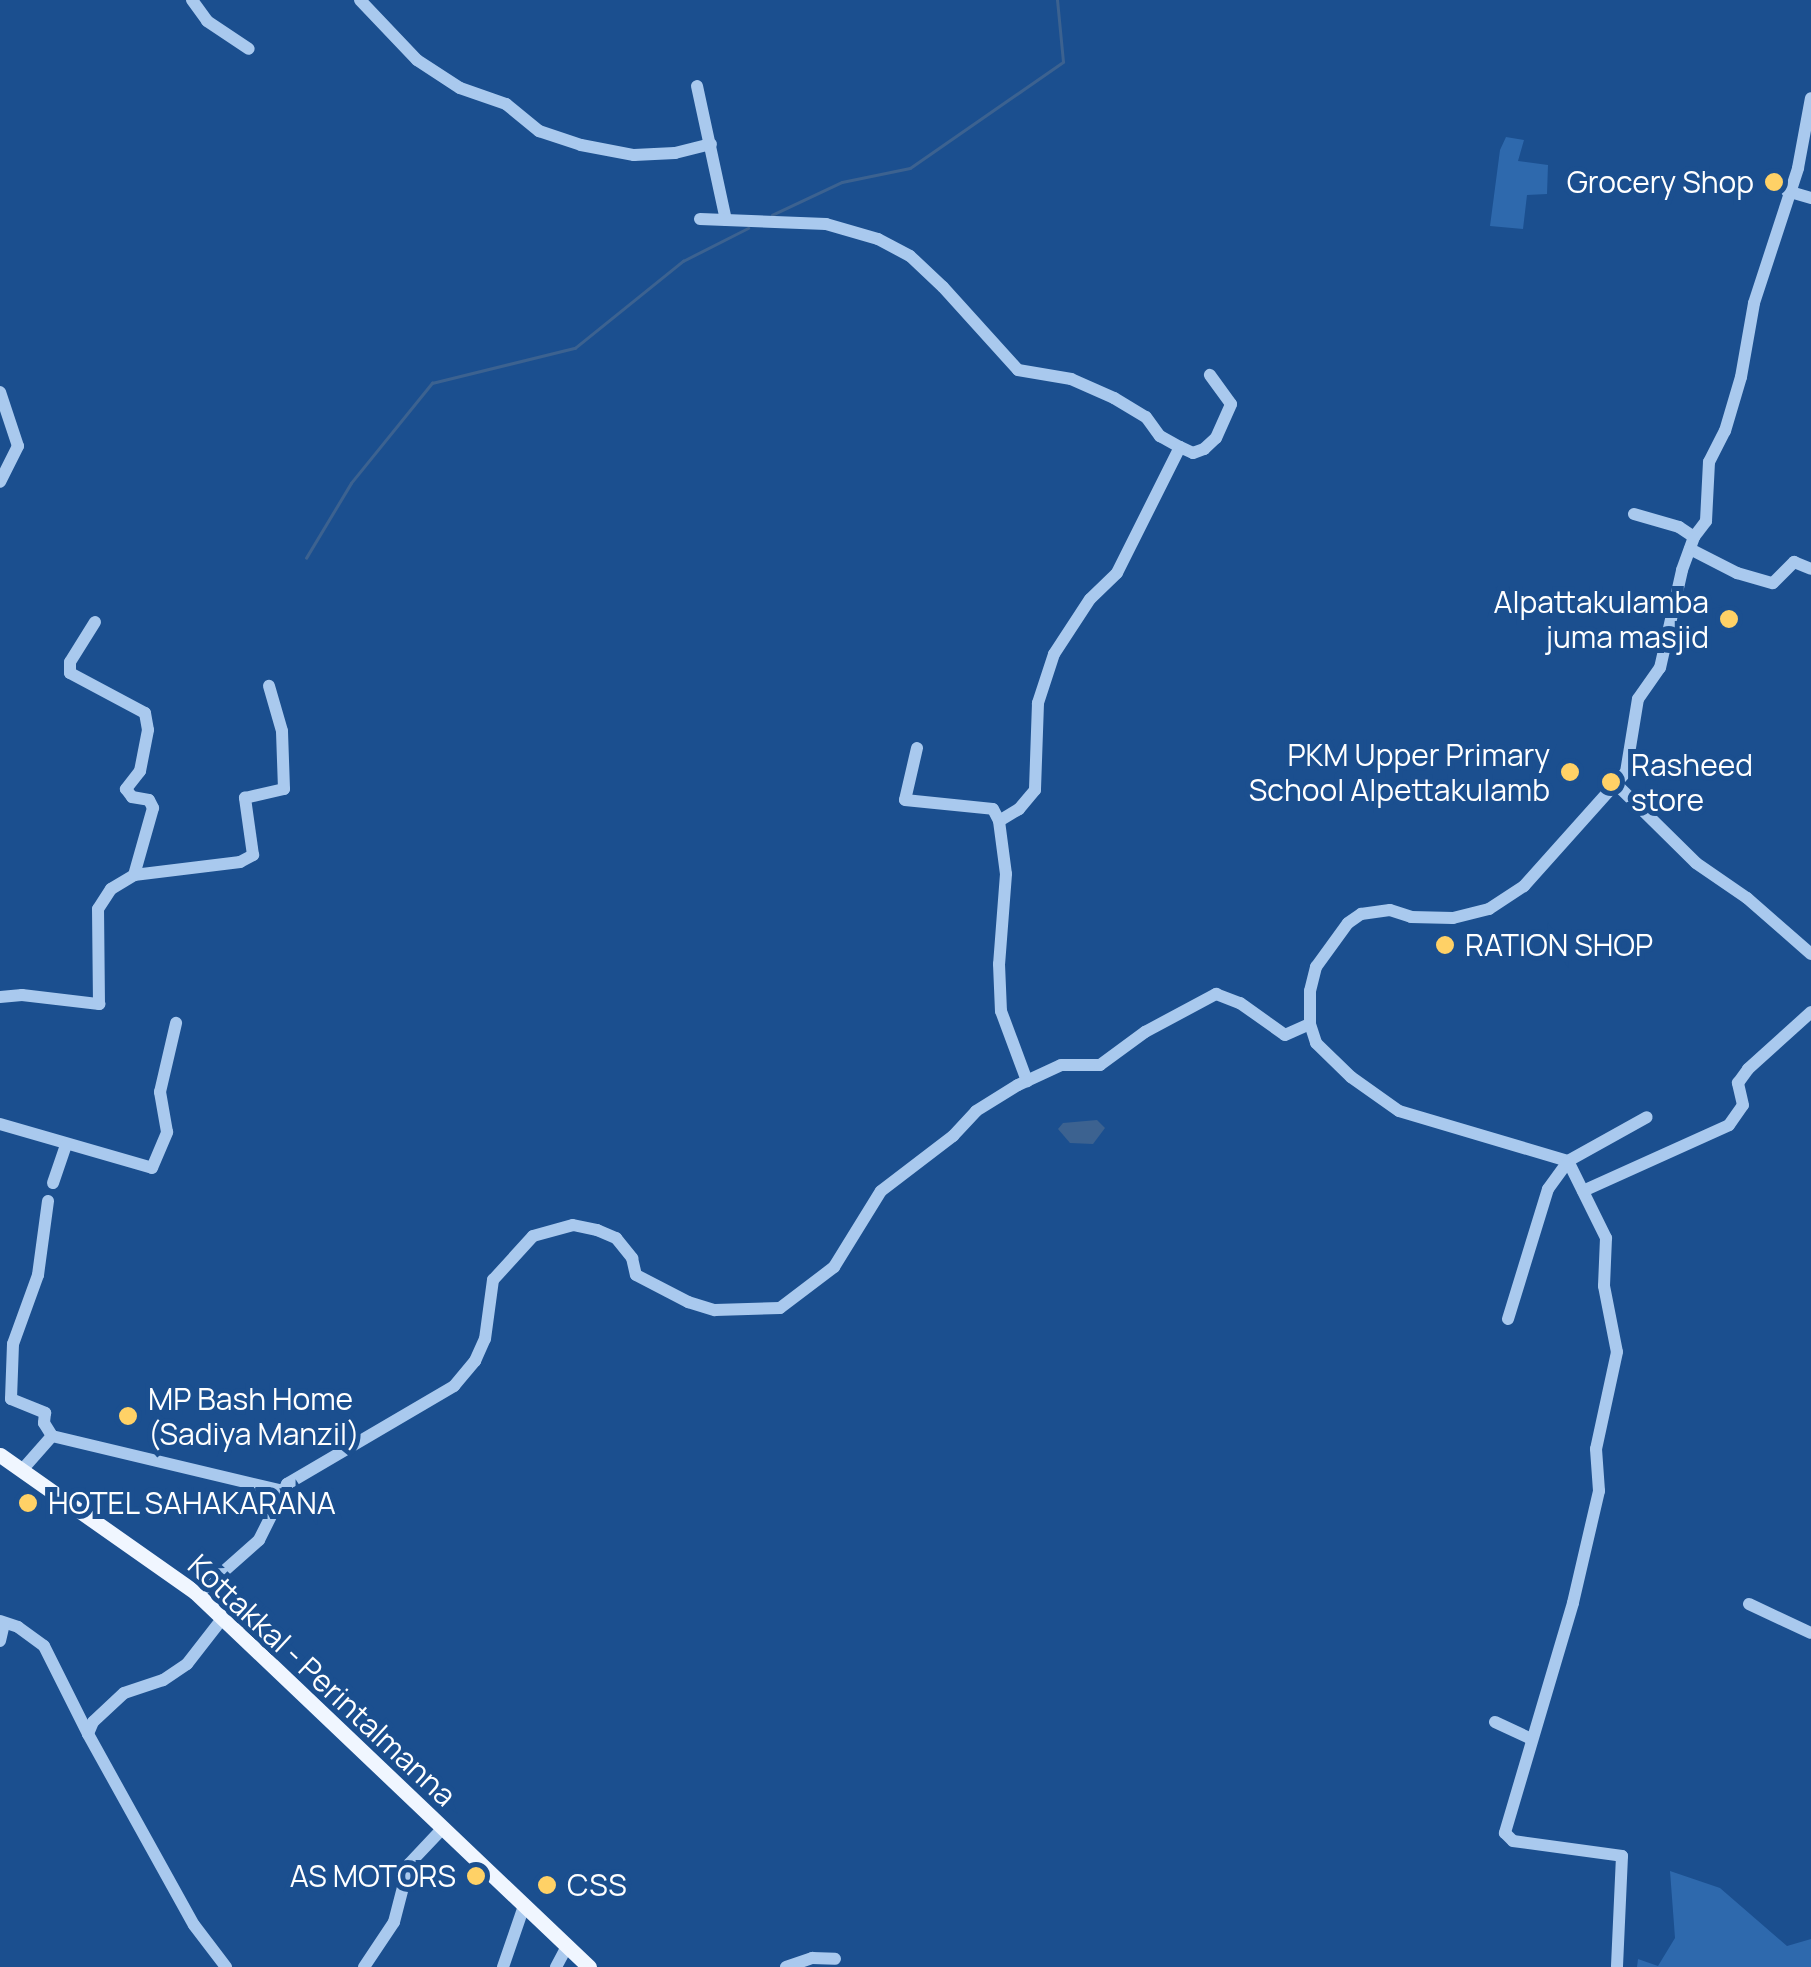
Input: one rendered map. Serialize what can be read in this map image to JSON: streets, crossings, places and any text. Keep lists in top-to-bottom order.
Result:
{
  "streets": {
    "main road": ["Kottakkal - Perintalmanna"]
  },
  "places": [
    "Grocery Shop",
    "Alpattakulamba juma masjid",
    "PKM Upper Primary School Alpettakulamb",
    "Rasheed store",
    "RATION SHOP",
    "MP Bash Home (Sadiya Manzil)",
    "HOTEL SAHAKARANA",
    "AS MOTORS",
    "CSS"
  ]
}
